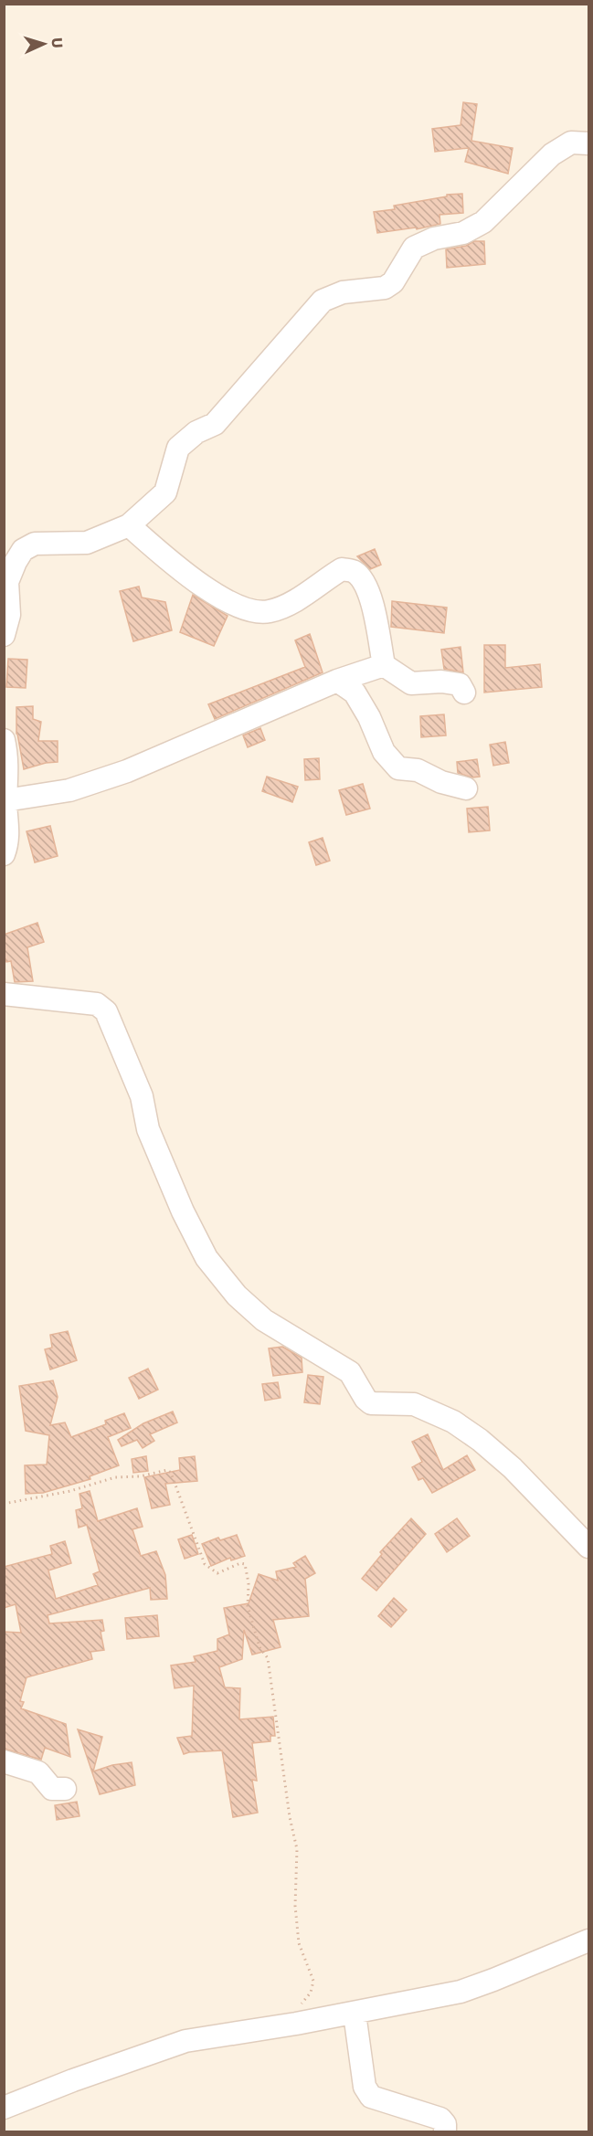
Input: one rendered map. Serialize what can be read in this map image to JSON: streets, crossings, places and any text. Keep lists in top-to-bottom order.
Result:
{
  "north": "right"
}
